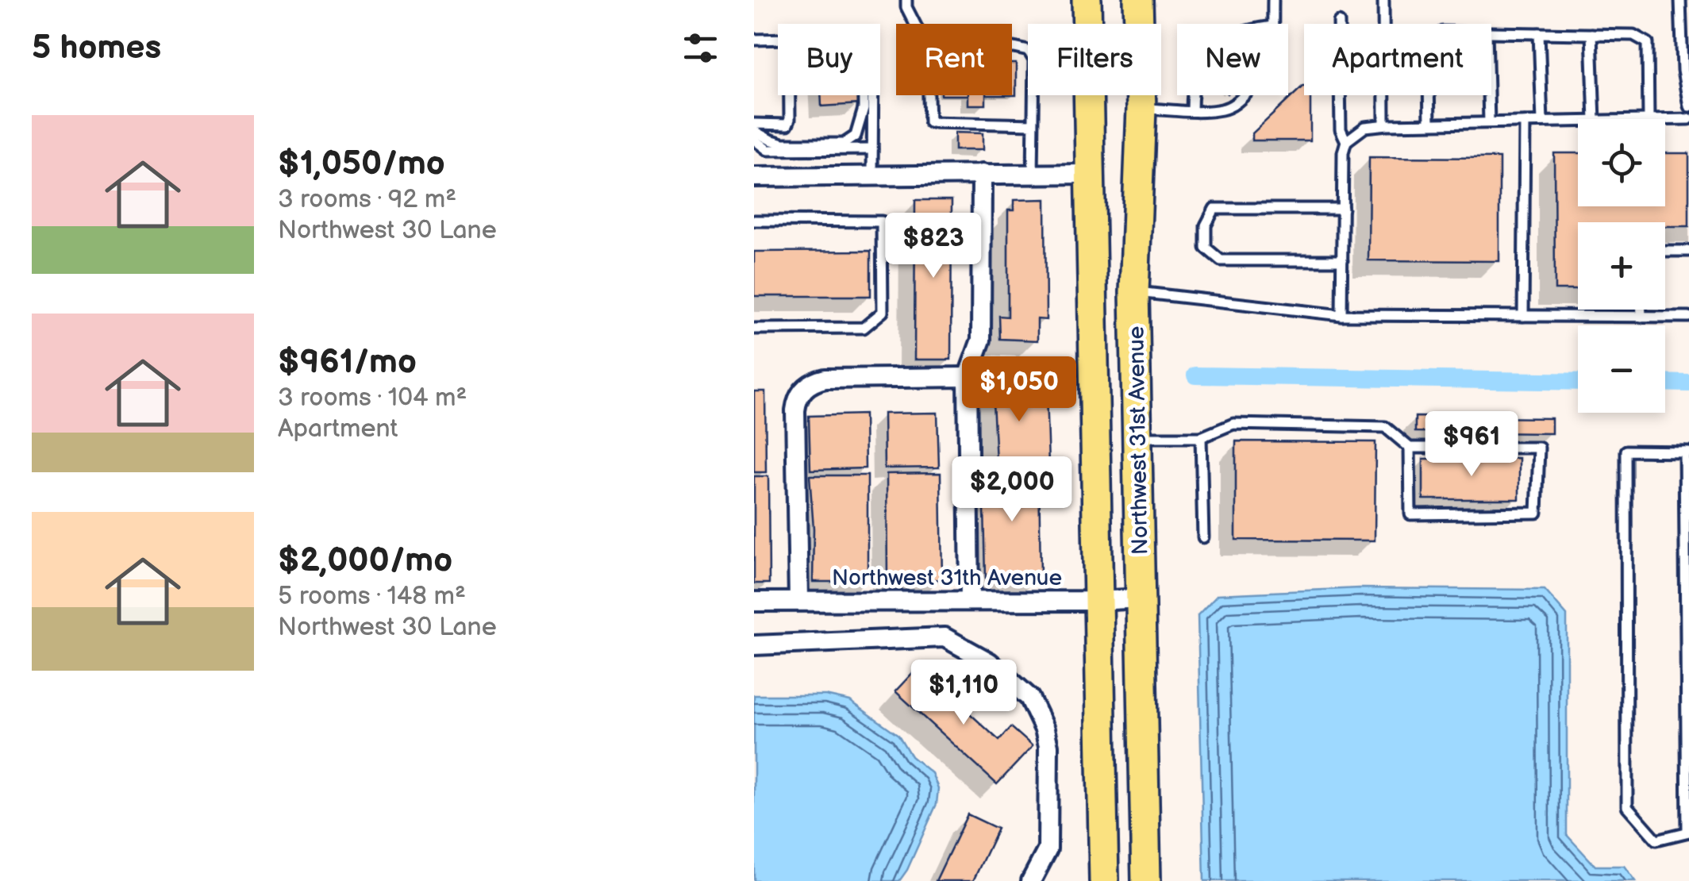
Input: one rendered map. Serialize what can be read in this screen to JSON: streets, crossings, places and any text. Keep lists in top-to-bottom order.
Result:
{
  "streets": {
    "main road": ["Northwest 31st Avenue"],
    "street": ["Northwest 31th Avenue"]
  },
  "crossings": [
    ["Northwest 31st Avenue", "Northwest 31th Avenue"]
  ],
  "page": {
    "heading": "5 homes",
    "chip": [
      "Buy",
      "Rent",
      "Filters",
      "New",
      "Apartment"
    ],
    "list": [
      {
        "name": "$1,050/mo",
        "note": "3 rooms · 92 m² · Northwest 30 Lane"
      },
      {
        "name": "$961/mo",
        "note": "3 rooms · 104 m² · Apartment"
      },
      {
        "name": "$2,000/mo",
        "note": "5 rooms · 148 m² · Northwest 30 Lane"
      }
    ],
    "map_buttons": ["+", "−"],
    "price": [
      "$823",
      "$1,050",
      "$961",
      "$2,000",
      "$1,110"
    ]
  }
}
